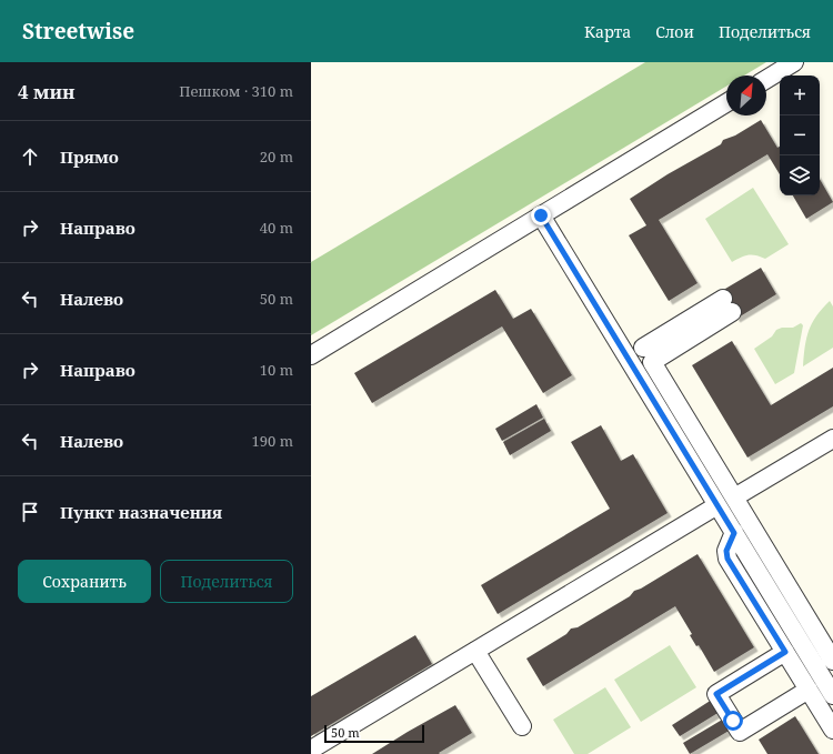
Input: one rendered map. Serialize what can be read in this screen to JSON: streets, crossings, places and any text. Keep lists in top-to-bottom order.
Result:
{
  "scale_bar": "50 m",
  "north": "top right",
  "page": {
    "header": "Streetwise",
    "nav": ["Карта", "Слои", "Поделиться"],
    "heading": ["4 мин", "Пешком · 310 m"],
    "map_buttons": ["+", "−"],
    "list": [
      ["Прямо", "20 m"],
      ["Направо", "40 m"],
      ["Налево", "50 m"],
      ["Направо", "10 m"],
      ["Налево", "190 m"],
      "Пункт назначения"
    ],
    "buttons": ["Сохранить", "Поделиться"],
    "scale": "50 m"
  }
}
